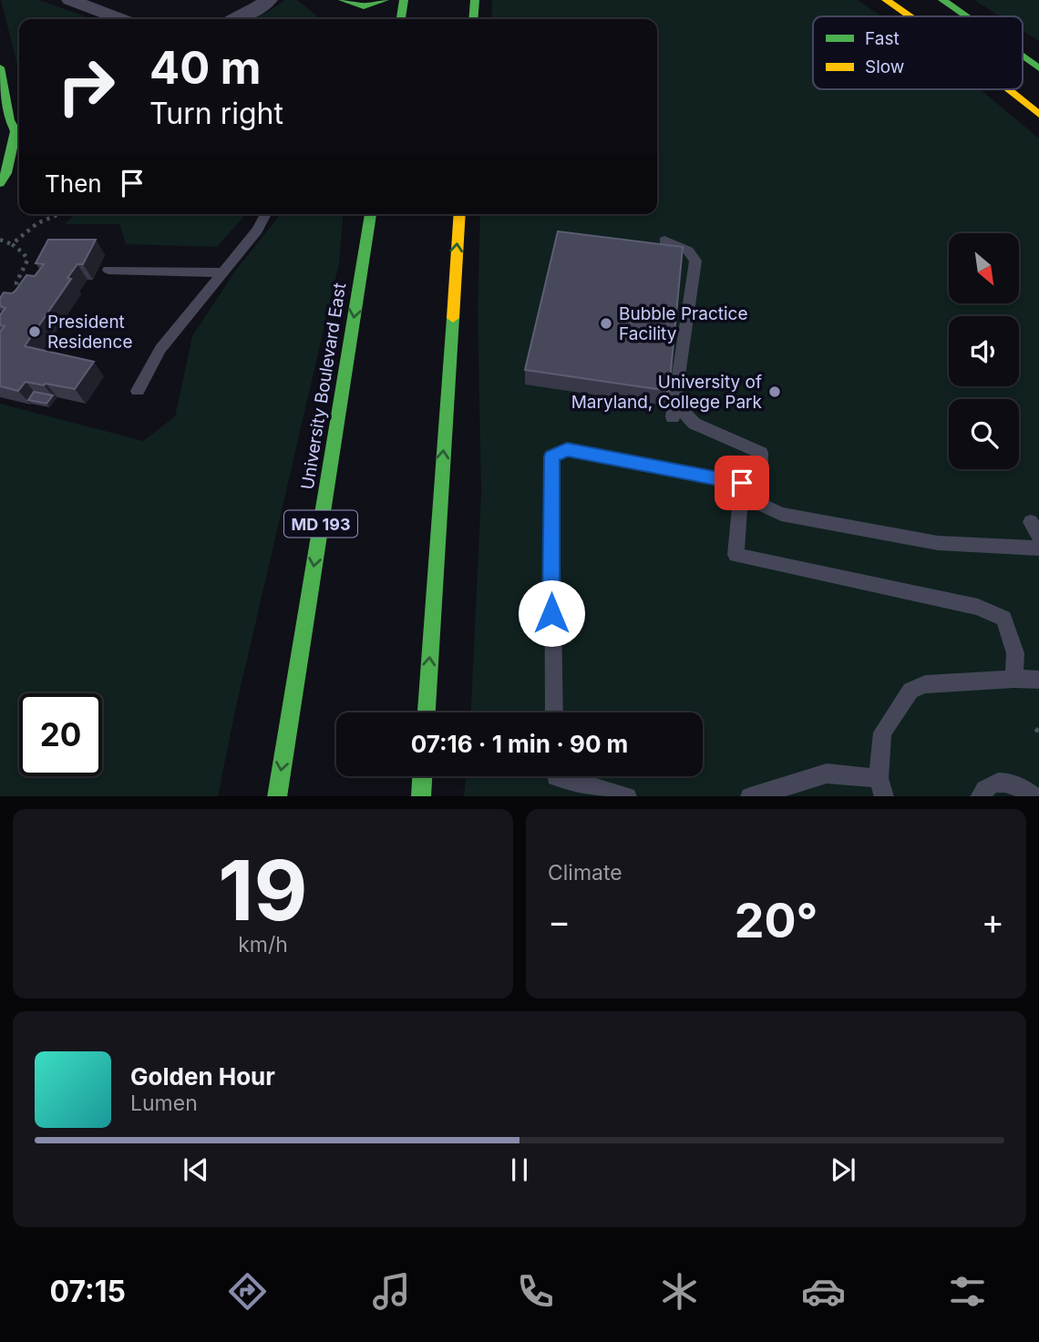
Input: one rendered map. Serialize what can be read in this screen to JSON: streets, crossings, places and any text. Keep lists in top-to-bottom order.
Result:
{
  "streets": {
    "main road": ["University Boulevard East", "MD 193"]
  },
  "places": ["Bubble Practice Facility", "President Residence", "University of Maryland, College Park"],
  "legend": ["Fast", "Slow"],
  "north": "bottom right",
  "page": {
    "turn": ["40 m", "Turn right"],
    "then": "Then",
    "limit": "20",
    "trip": "07:16 · 1 min · 90 m",
    "tile": [
      ["19", "km/h"],
      "Climate"
    ],
    "heat": ["−", "20°", "+"],
    "song": ["Golden Hour", "Lumen"],
    "tabs": "07:15"
  }
}
